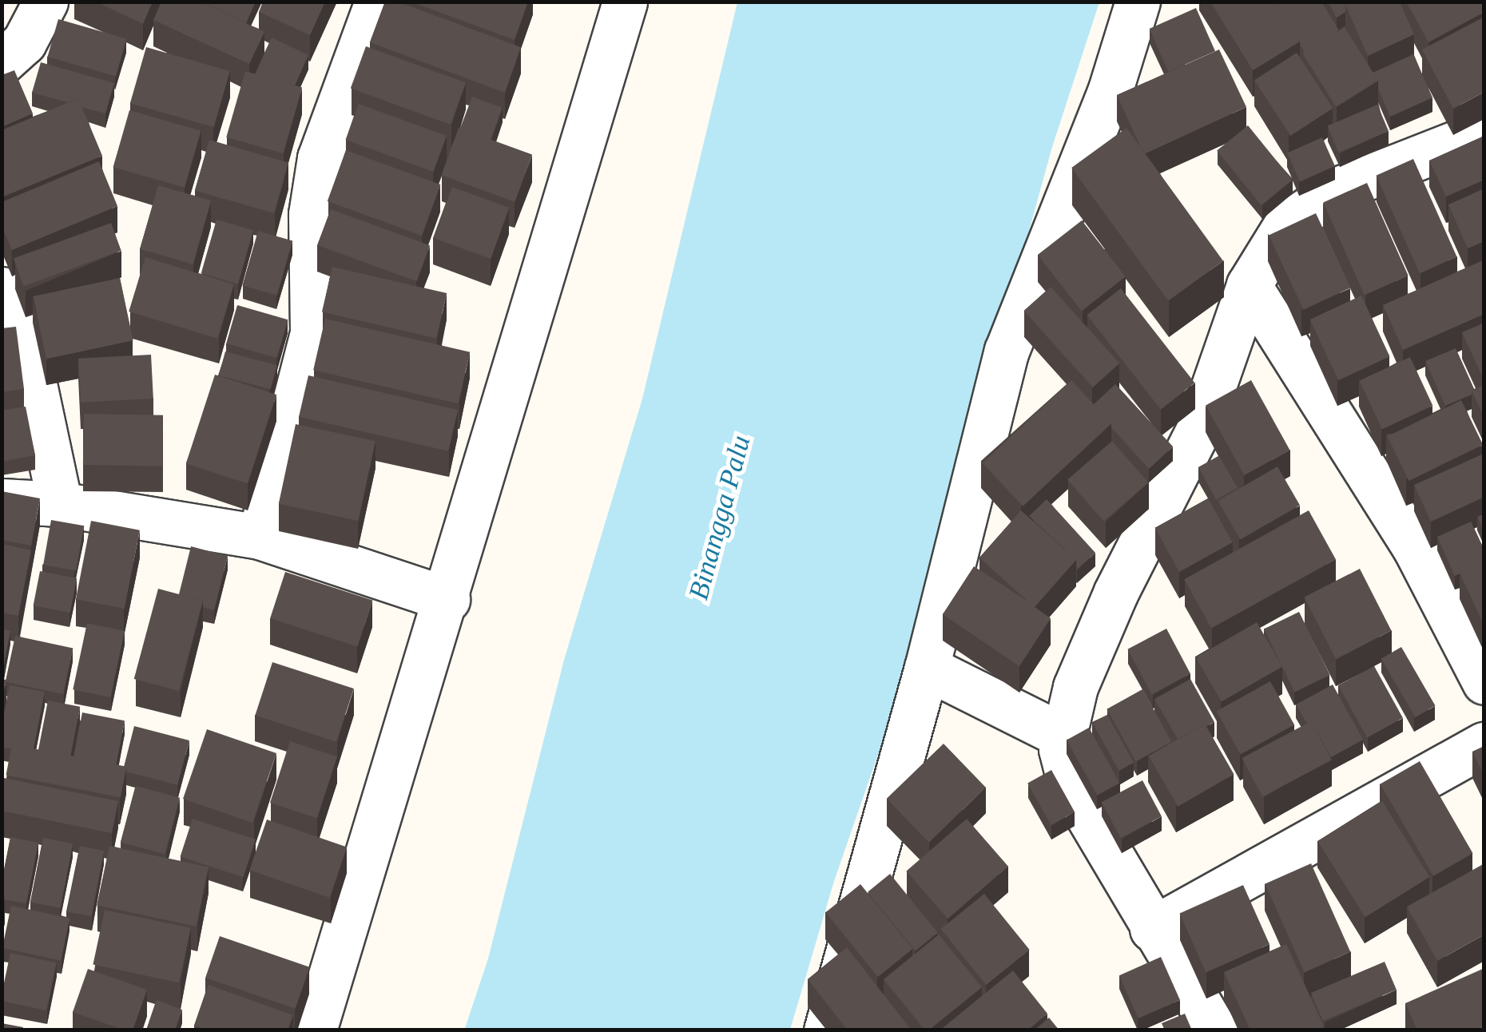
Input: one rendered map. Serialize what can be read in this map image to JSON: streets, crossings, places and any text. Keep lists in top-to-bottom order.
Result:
{
  "water": ["Binangga Palu"]
}
